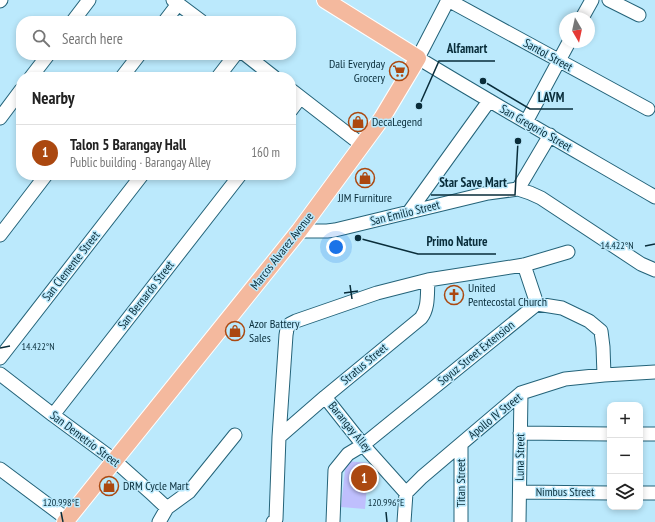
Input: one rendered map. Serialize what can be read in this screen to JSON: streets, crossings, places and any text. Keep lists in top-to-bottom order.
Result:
{
  "streets": {
    "main road": ["Marcos Alvarez Avenue"],
    "street": [
      "Santol Street",
      "San Gregorio Street",
      "San Emilio Street",
      "San Clemente Street",
      "San Bernardo Street",
      "Soyuz Street Extension",
      "Stratus Street",
      "Apollo IV Street",
      "Barangay Alley",
      "San Demetrio Street",
      "Luna Street",
      "Titan Street",
      "Nimbus Street"
    ]
  },
  "crossings": [
    ["San Gregorio Street", "Marcos Alvarez Avenue"],
    ["San Emilio Street", "Marcos Alvarez Avenue"],
    ["Marcos Alvarez Avenue", "San Demetrio Street"],
    ["San Bernardo Street", "San Demetrio Street"],
    ["Soyuz Street Extension", "Barangay Alley"],
    ["Stratus Street", "Barangay Alley"],
    ["Apollo IV Street", "Barangay Alley"],
    ["Apollo IV Street", "Luna Street"],
    ["Apollo IV Street", "Titan Street"],
    ["Luna Street", "Nimbus Street"]
  ],
  "places": {
    "supermarket": ["Dali Everyday Grocery"],
    "other": [
      "LAVM",
      "Alfamart",
      "Star Save Mart",
      "Primo Nature"
    ],
    "shop": [
      "DecaLegend",
      "JJM Furniture",
      "Azor Battery Sales",
      "DRM Cycle Mart"
    ],
    "church": ["United Pentecostal Church"]
  },
  "north": "bottom",
  "page": {
    "search": "Search here",
    "heading": "Nearby",
    "list": [
      {
        "mark": "1",
        "name": "Talon 5 Barangay Hall",
        "note": "Public building · Barangay Alley",
        "value": "160 m"
      }
    ],
    "map_buttons": ["+", "−"],
    "pins": "1"
  },
  "coordinates": ["14.422°N", "120.998°E", "120.996°E"]
}
